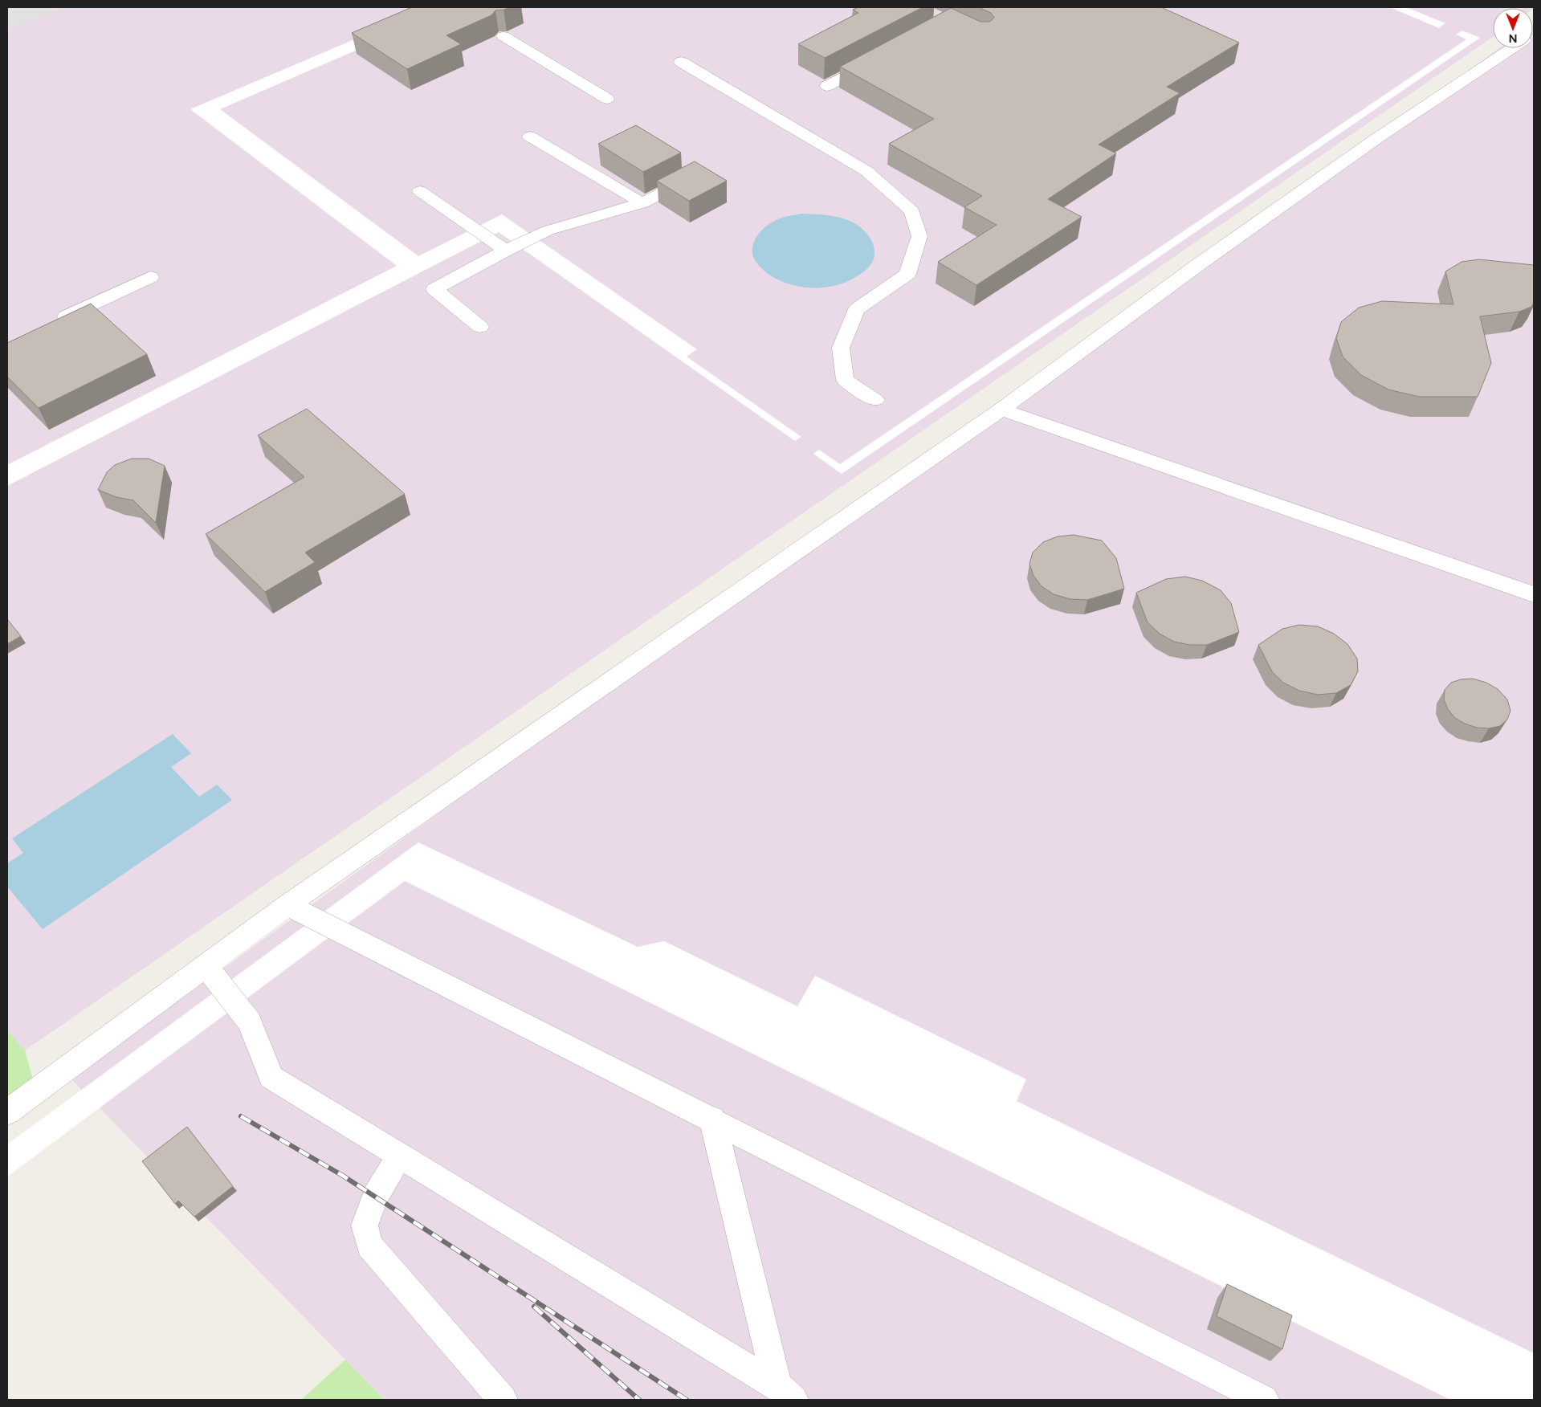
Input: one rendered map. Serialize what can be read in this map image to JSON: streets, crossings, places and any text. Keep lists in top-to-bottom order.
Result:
{
  "north": "bottom"
}
